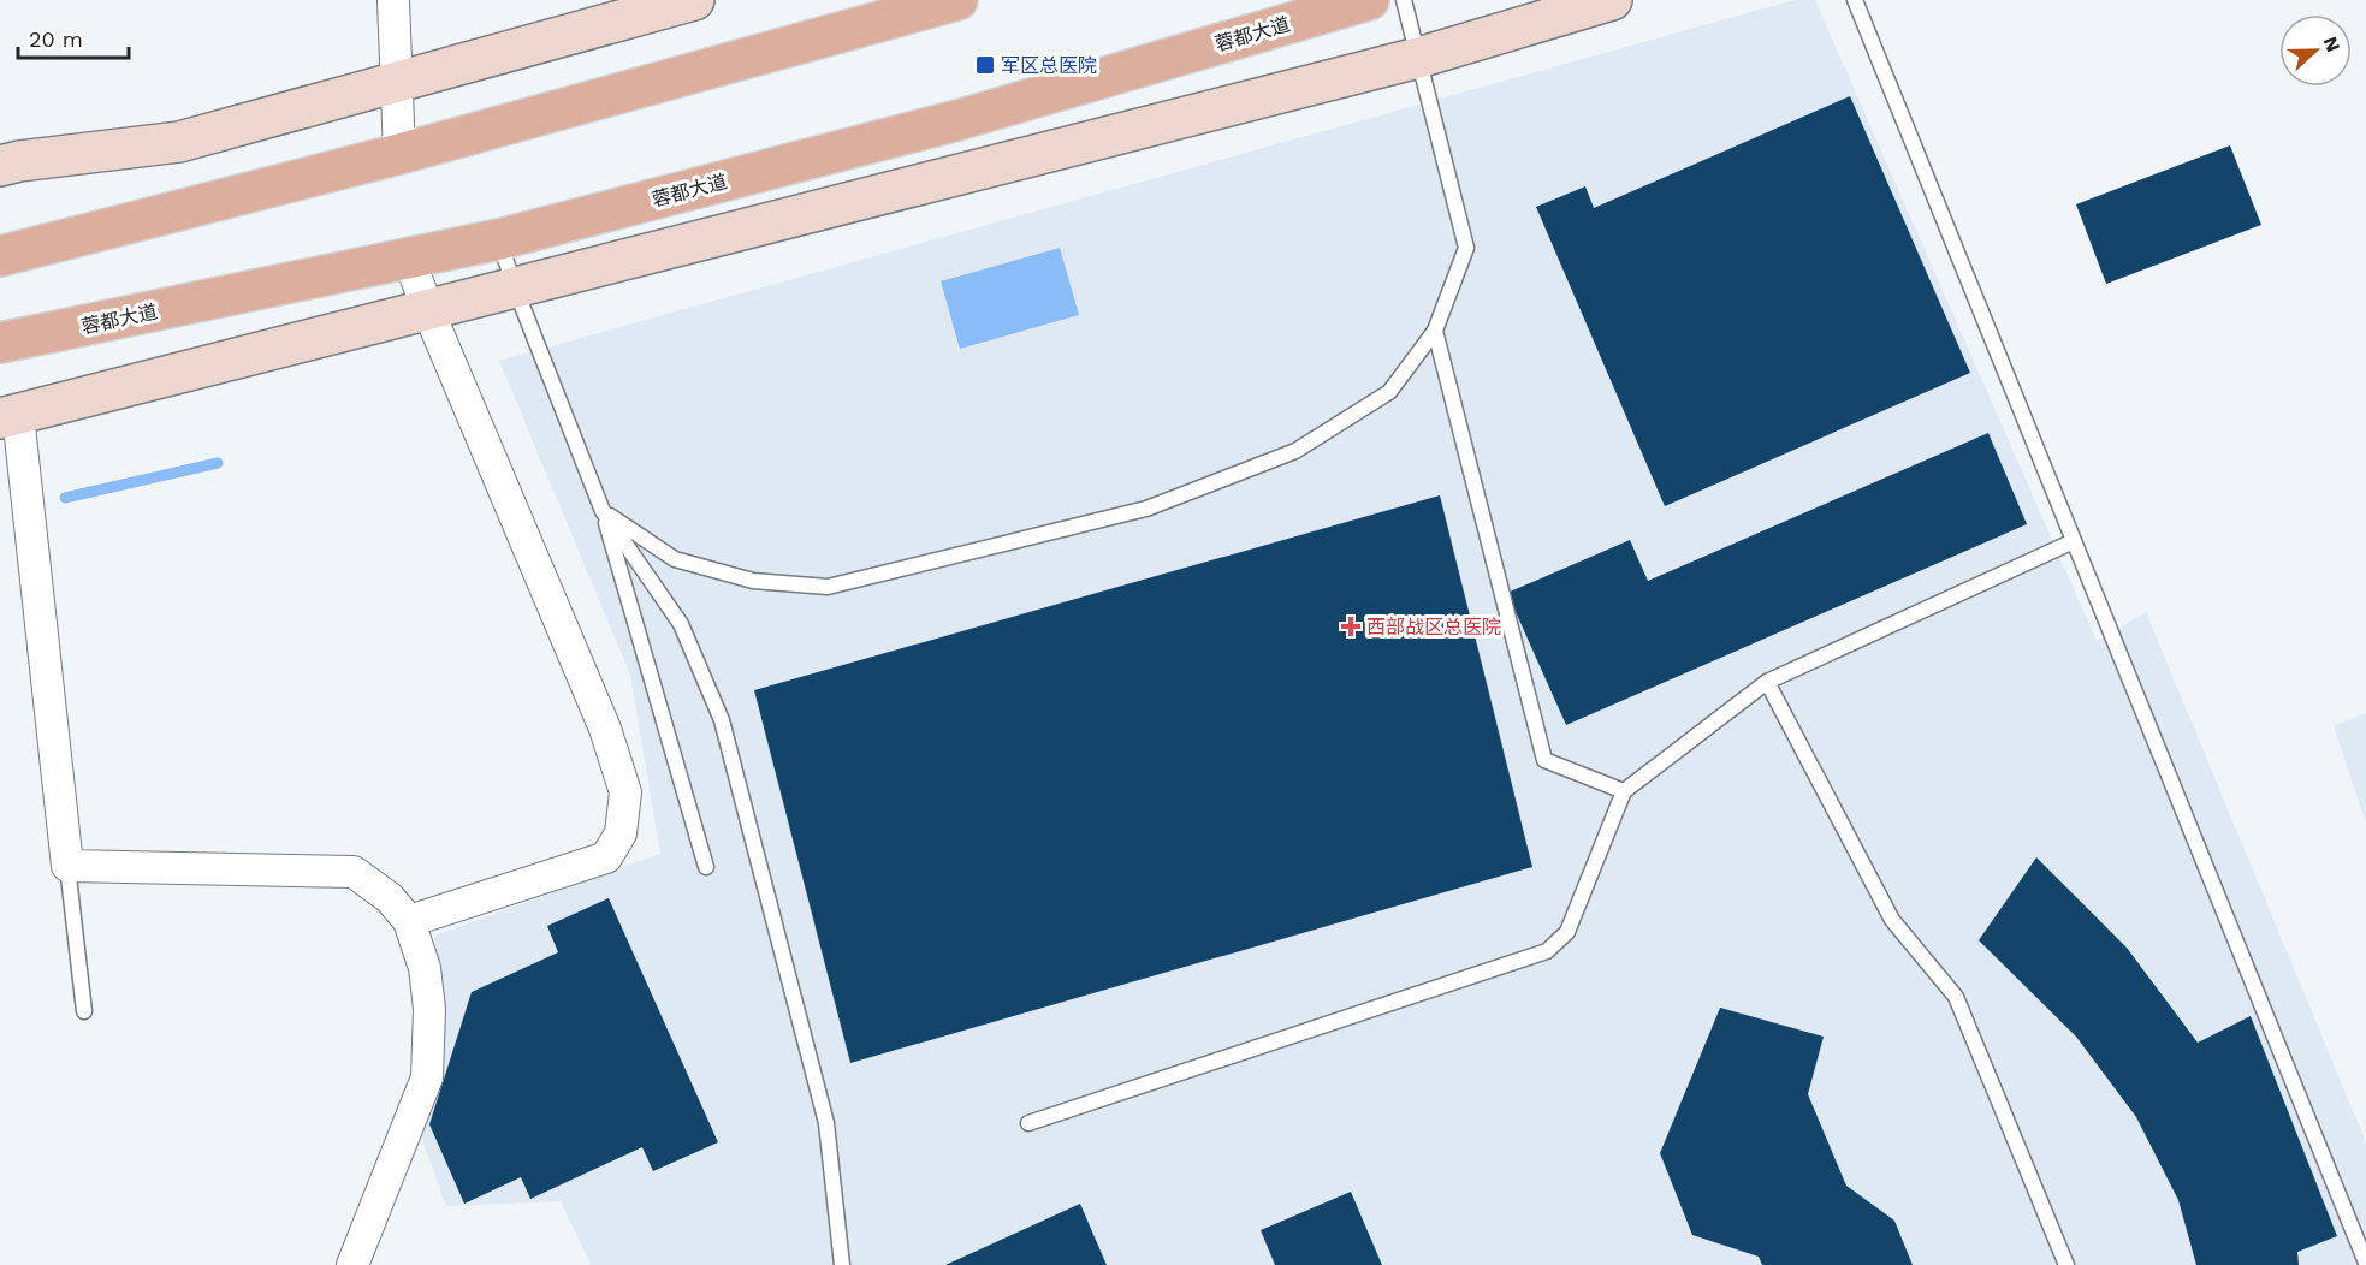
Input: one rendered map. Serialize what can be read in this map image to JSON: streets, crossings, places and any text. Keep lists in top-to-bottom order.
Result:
{
  "streets": {
    "main road": ["蓉都大道"]
  },
  "places": {
    "transit": ["军区总医院"],
    "health": ["西部战区总医院"]
  },
  "scale_bar": "20 m",
  "north": "right"
}
